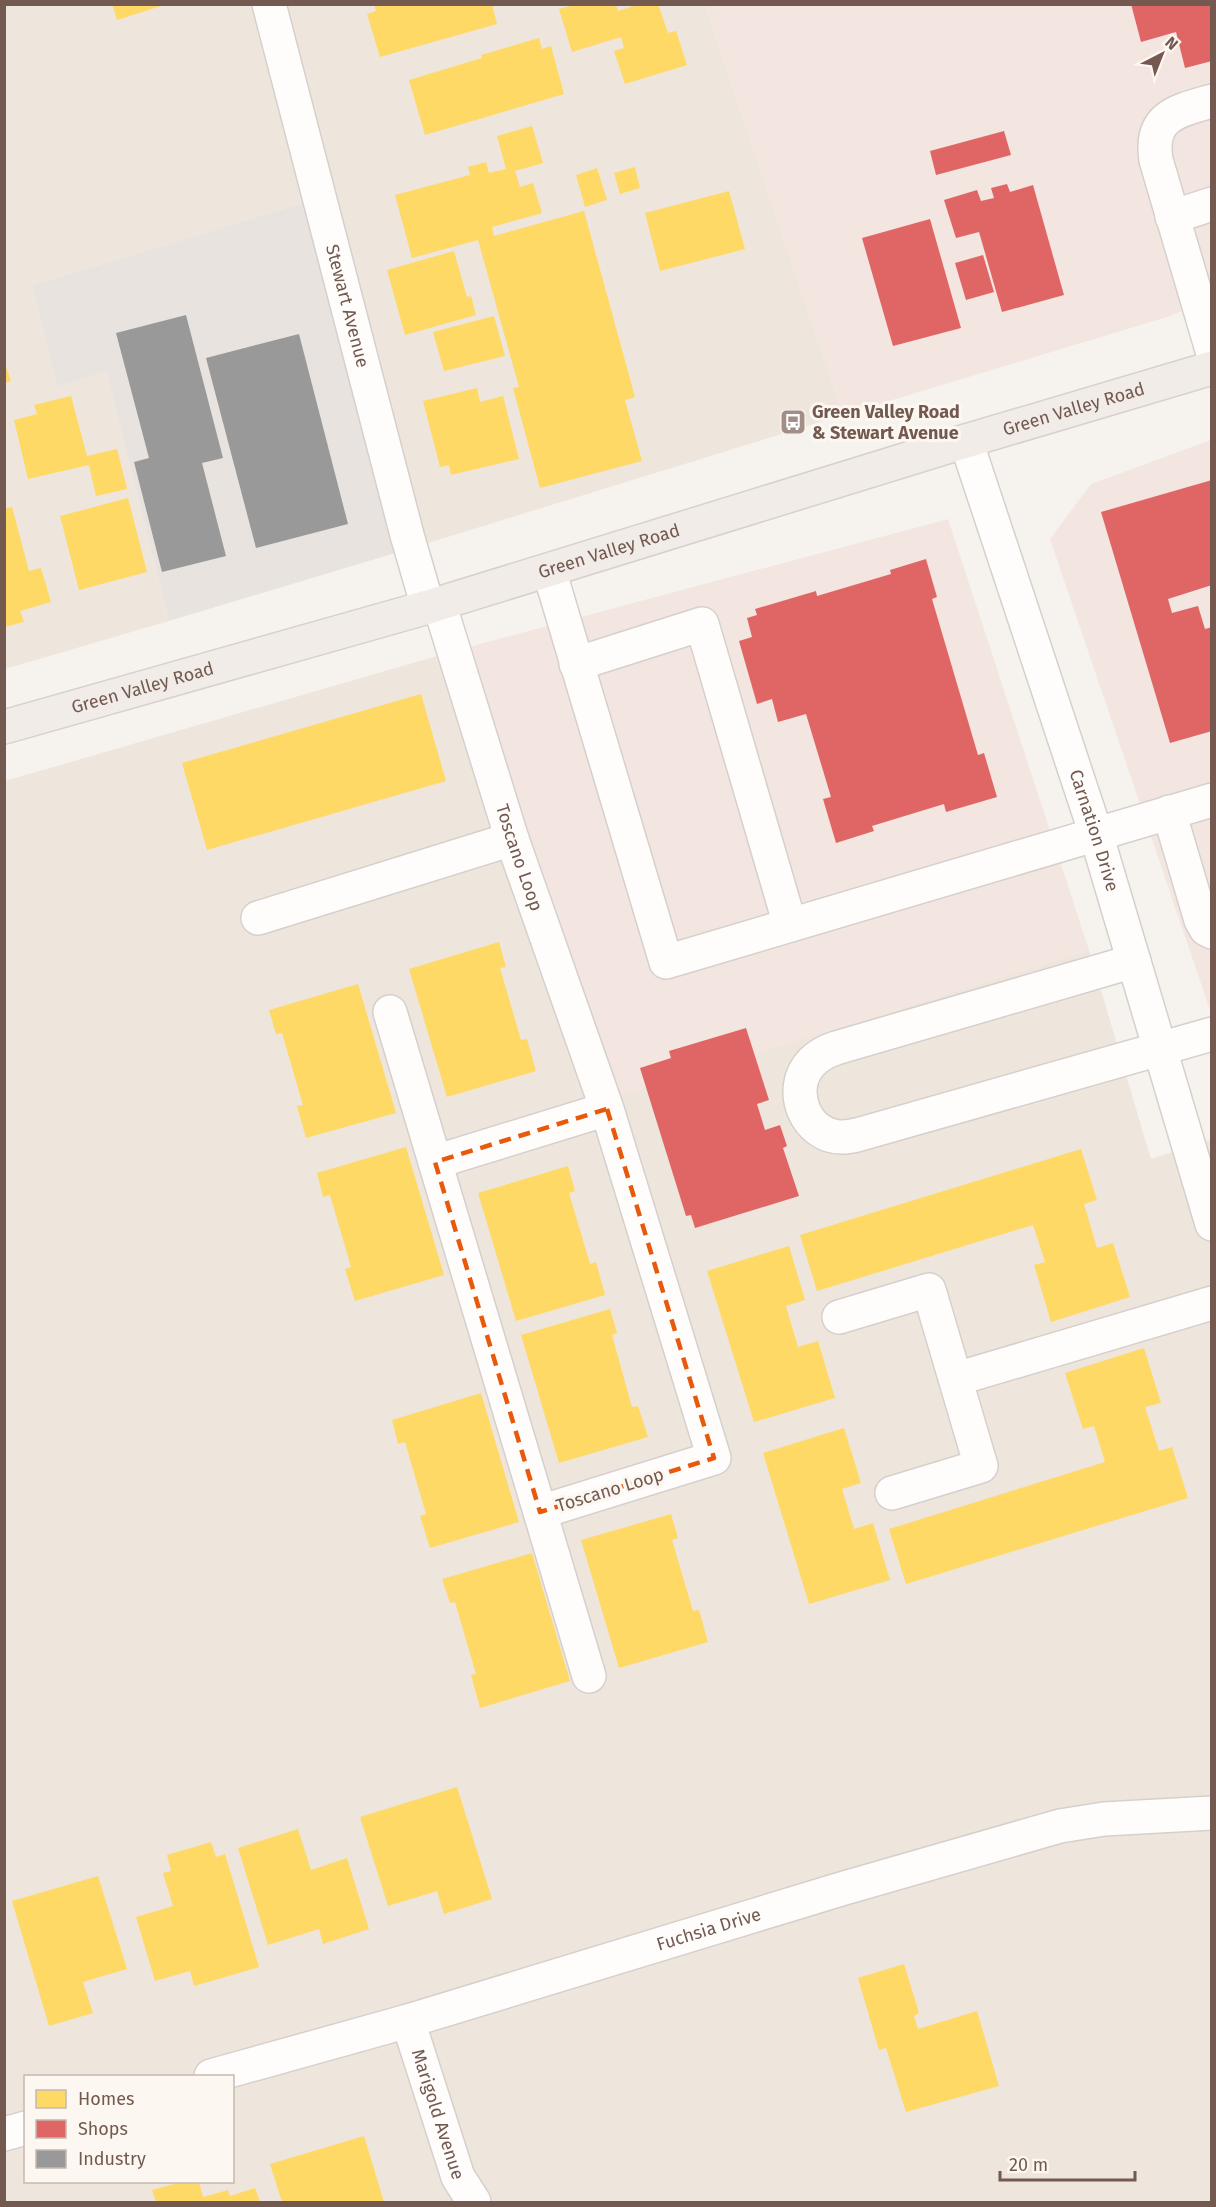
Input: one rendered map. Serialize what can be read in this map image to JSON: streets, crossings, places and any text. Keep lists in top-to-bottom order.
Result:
{
  "streets": {
    "main road": ["Green Valley Road"],
    "street": [
      "Stewart Avenue",
      "Carnation Drive",
      "Toscano Loop",
      "Fuchsia Drive",
      "Marigold Avenue"
    ]
  },
  "crossings": [
    ["Stewart Avenue", "Green Valley Road"],
    ["Stewart Avenue", "Toscano Loop"],
    ["Green Valley Road", "Carnation Drive"],
    ["Green Valley Road", "Toscano Loop"],
    ["Fuchsia Drive", "Marigold Avenue"]
  ],
  "places": {
    "bus stop": ["Green Valley Road & Stewart Avenue"]
  },
  "legend": ["Homes", "Shops", "Industry"],
  "scale_bar": "20 m",
  "north": "top right"
}
